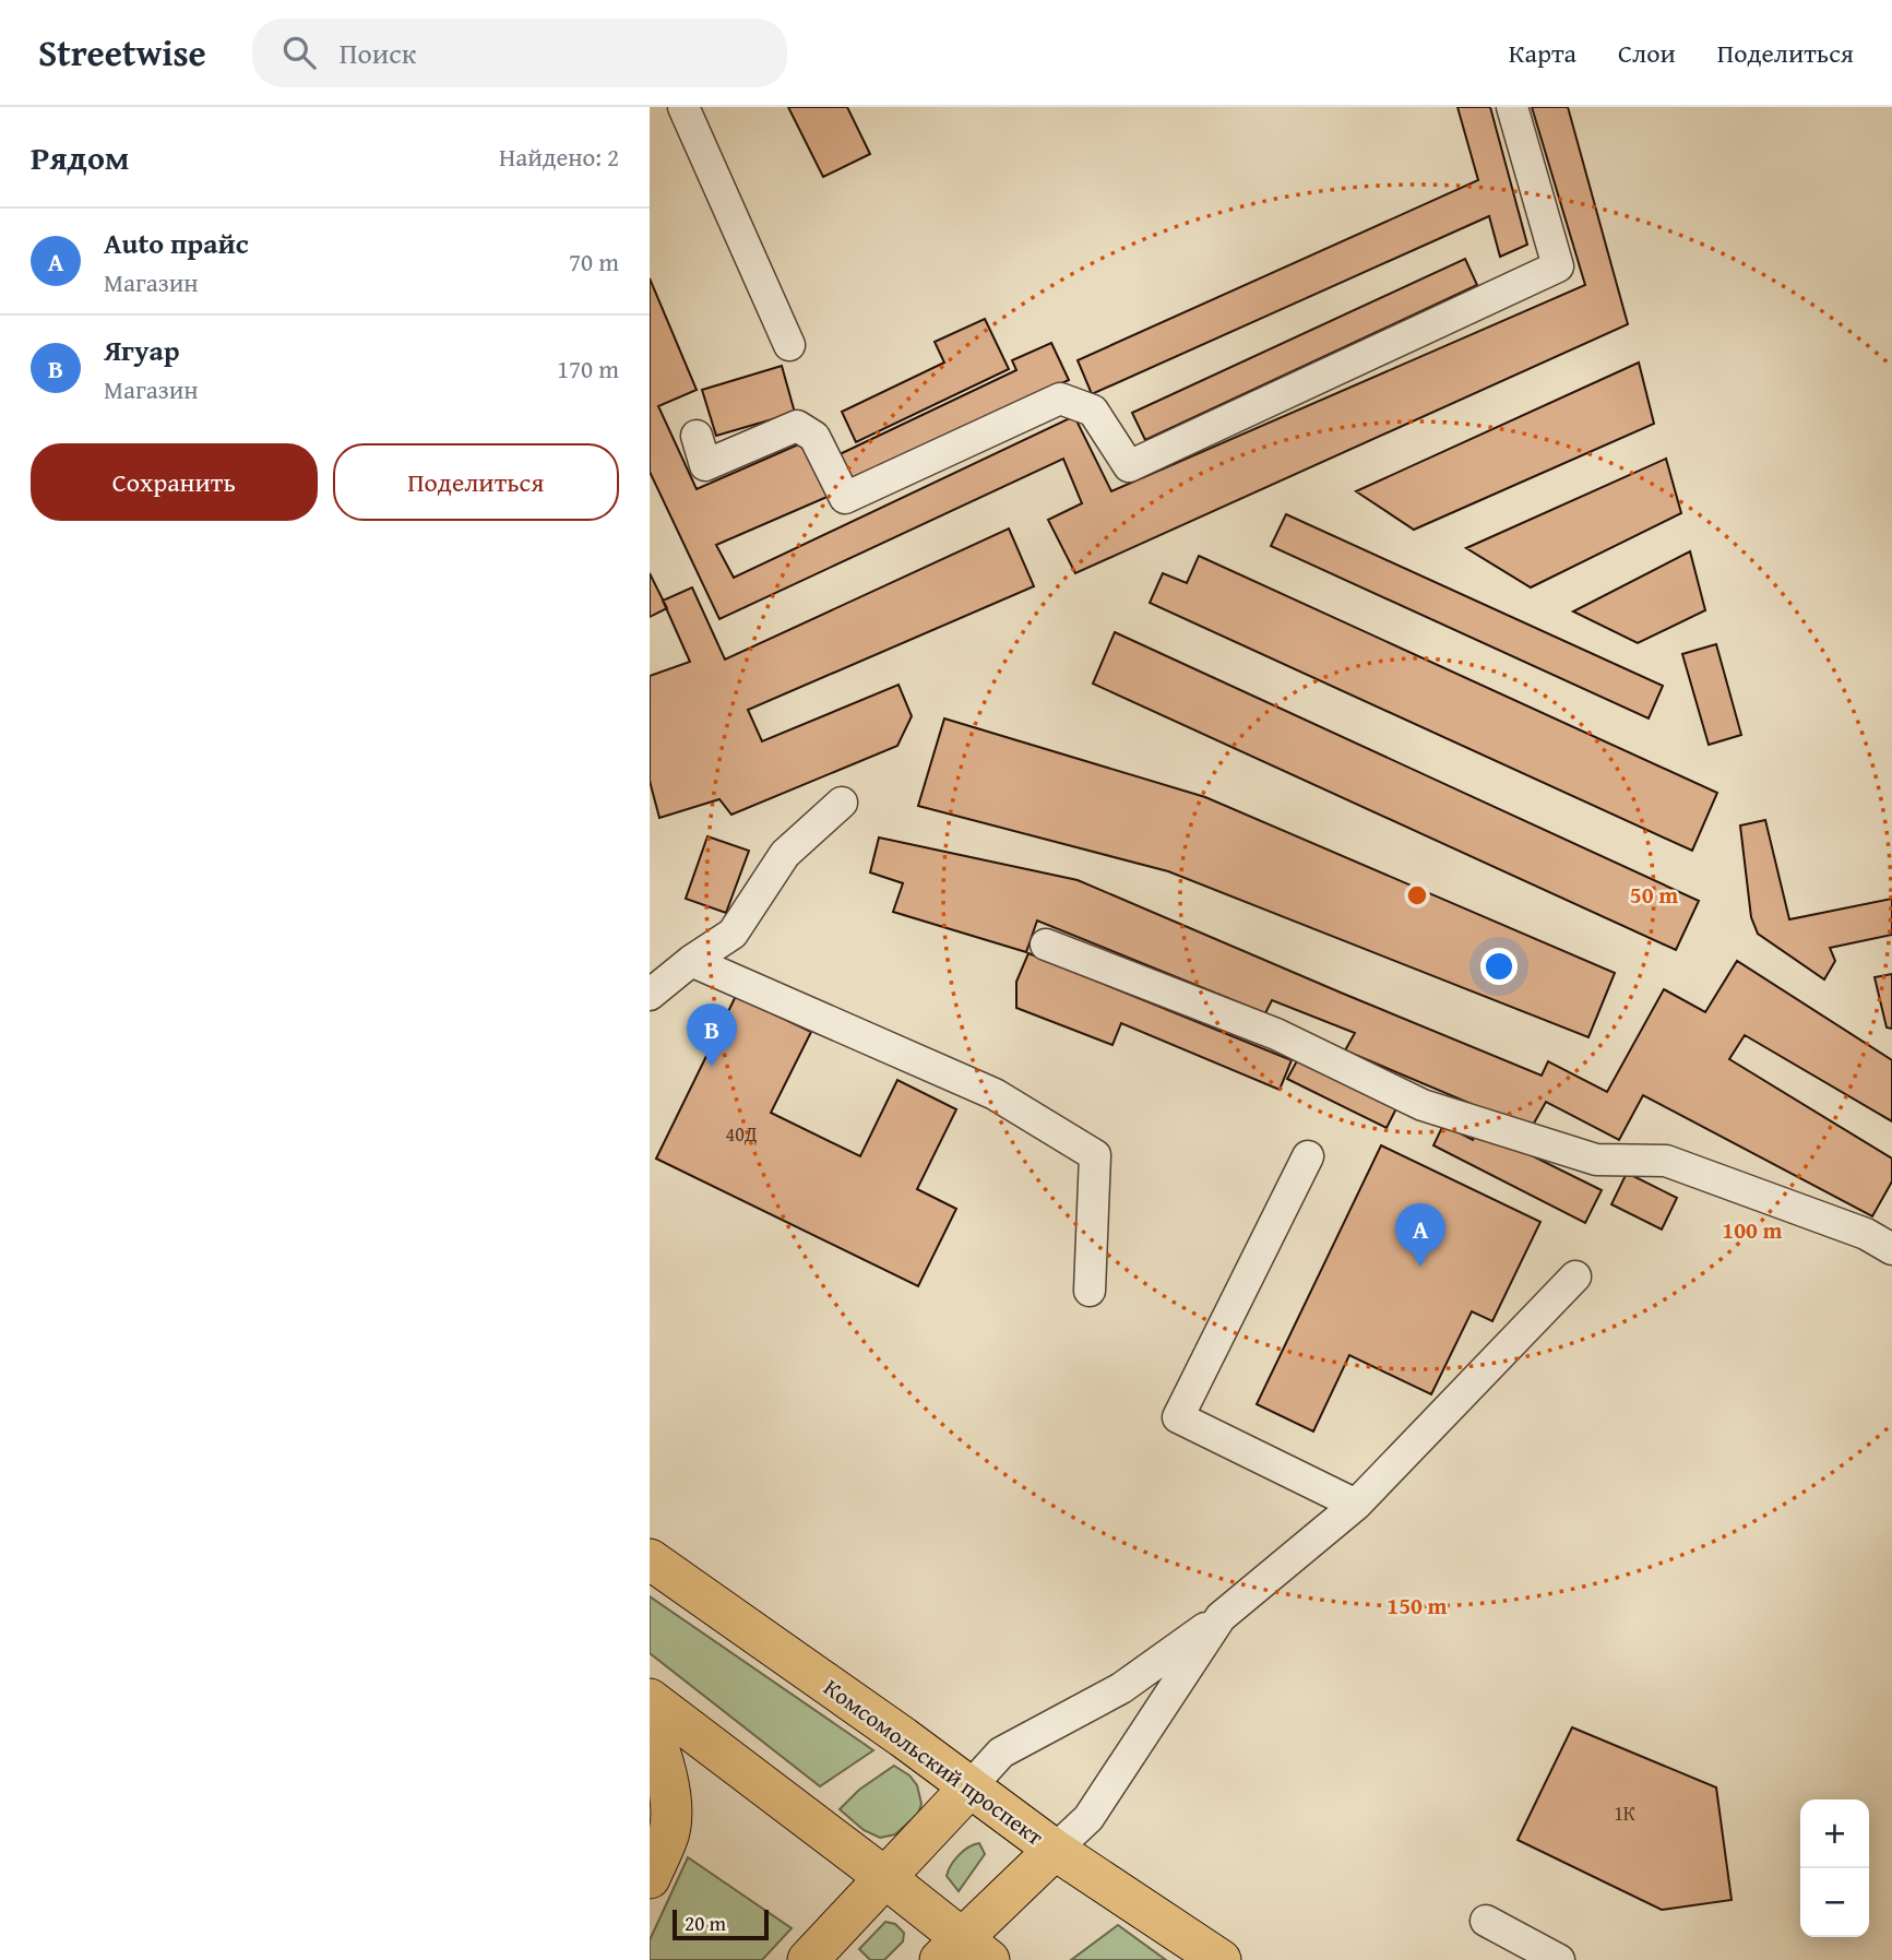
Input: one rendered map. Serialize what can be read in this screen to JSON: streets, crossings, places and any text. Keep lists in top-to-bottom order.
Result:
{
  "streets": {
    "main road": ["Комсомольский проспект"]
  },
  "house_numbers": ["40Д", "1К"],
  "scale_bar": "20 m",
  "page": {
    "header": "Streetwise",
    "search": "Поиск",
    "nav": ["Карта", "Слои", "Поделиться"],
    "heading": ["Рядом", "Найдено: 2"],
    "list": [
      {
        "mark": "A",
        "name": "Auto прайс",
        "note": "Магазин",
        "value": "70 m"
      },
      {
        "mark": "B",
        "name": "Ягуар",
        "note": "Магазин",
        "value": "170 m"
      }
    ],
    "buttons": ["Сохранить", "Поделиться"],
    "pins": ["B", "A"],
    "map_buttons": ["+", "−"],
    "scale": "20 m"
  },
  "rings": ["50 m", "100 m", "150 m"]
}
